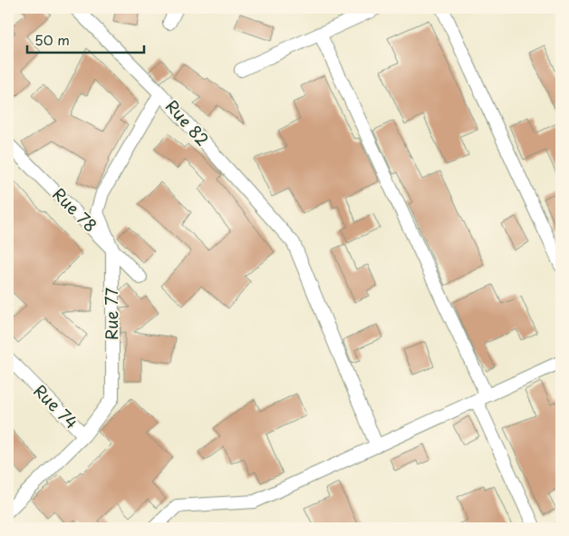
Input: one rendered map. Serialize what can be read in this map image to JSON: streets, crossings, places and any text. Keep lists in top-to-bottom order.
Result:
{
  "streets": {
    "street": [
      "Rue 82",
      "Rue 78",
      "Rue 77",
      "Rue 74"
    ]
  },
  "crossings": [
    ["Rue 82", "Rue 77"],
    ["Rue 78", "Rue 77"],
    ["Rue 77", "Rue 74"]
  ],
  "scale_bar": "50 m"
}
